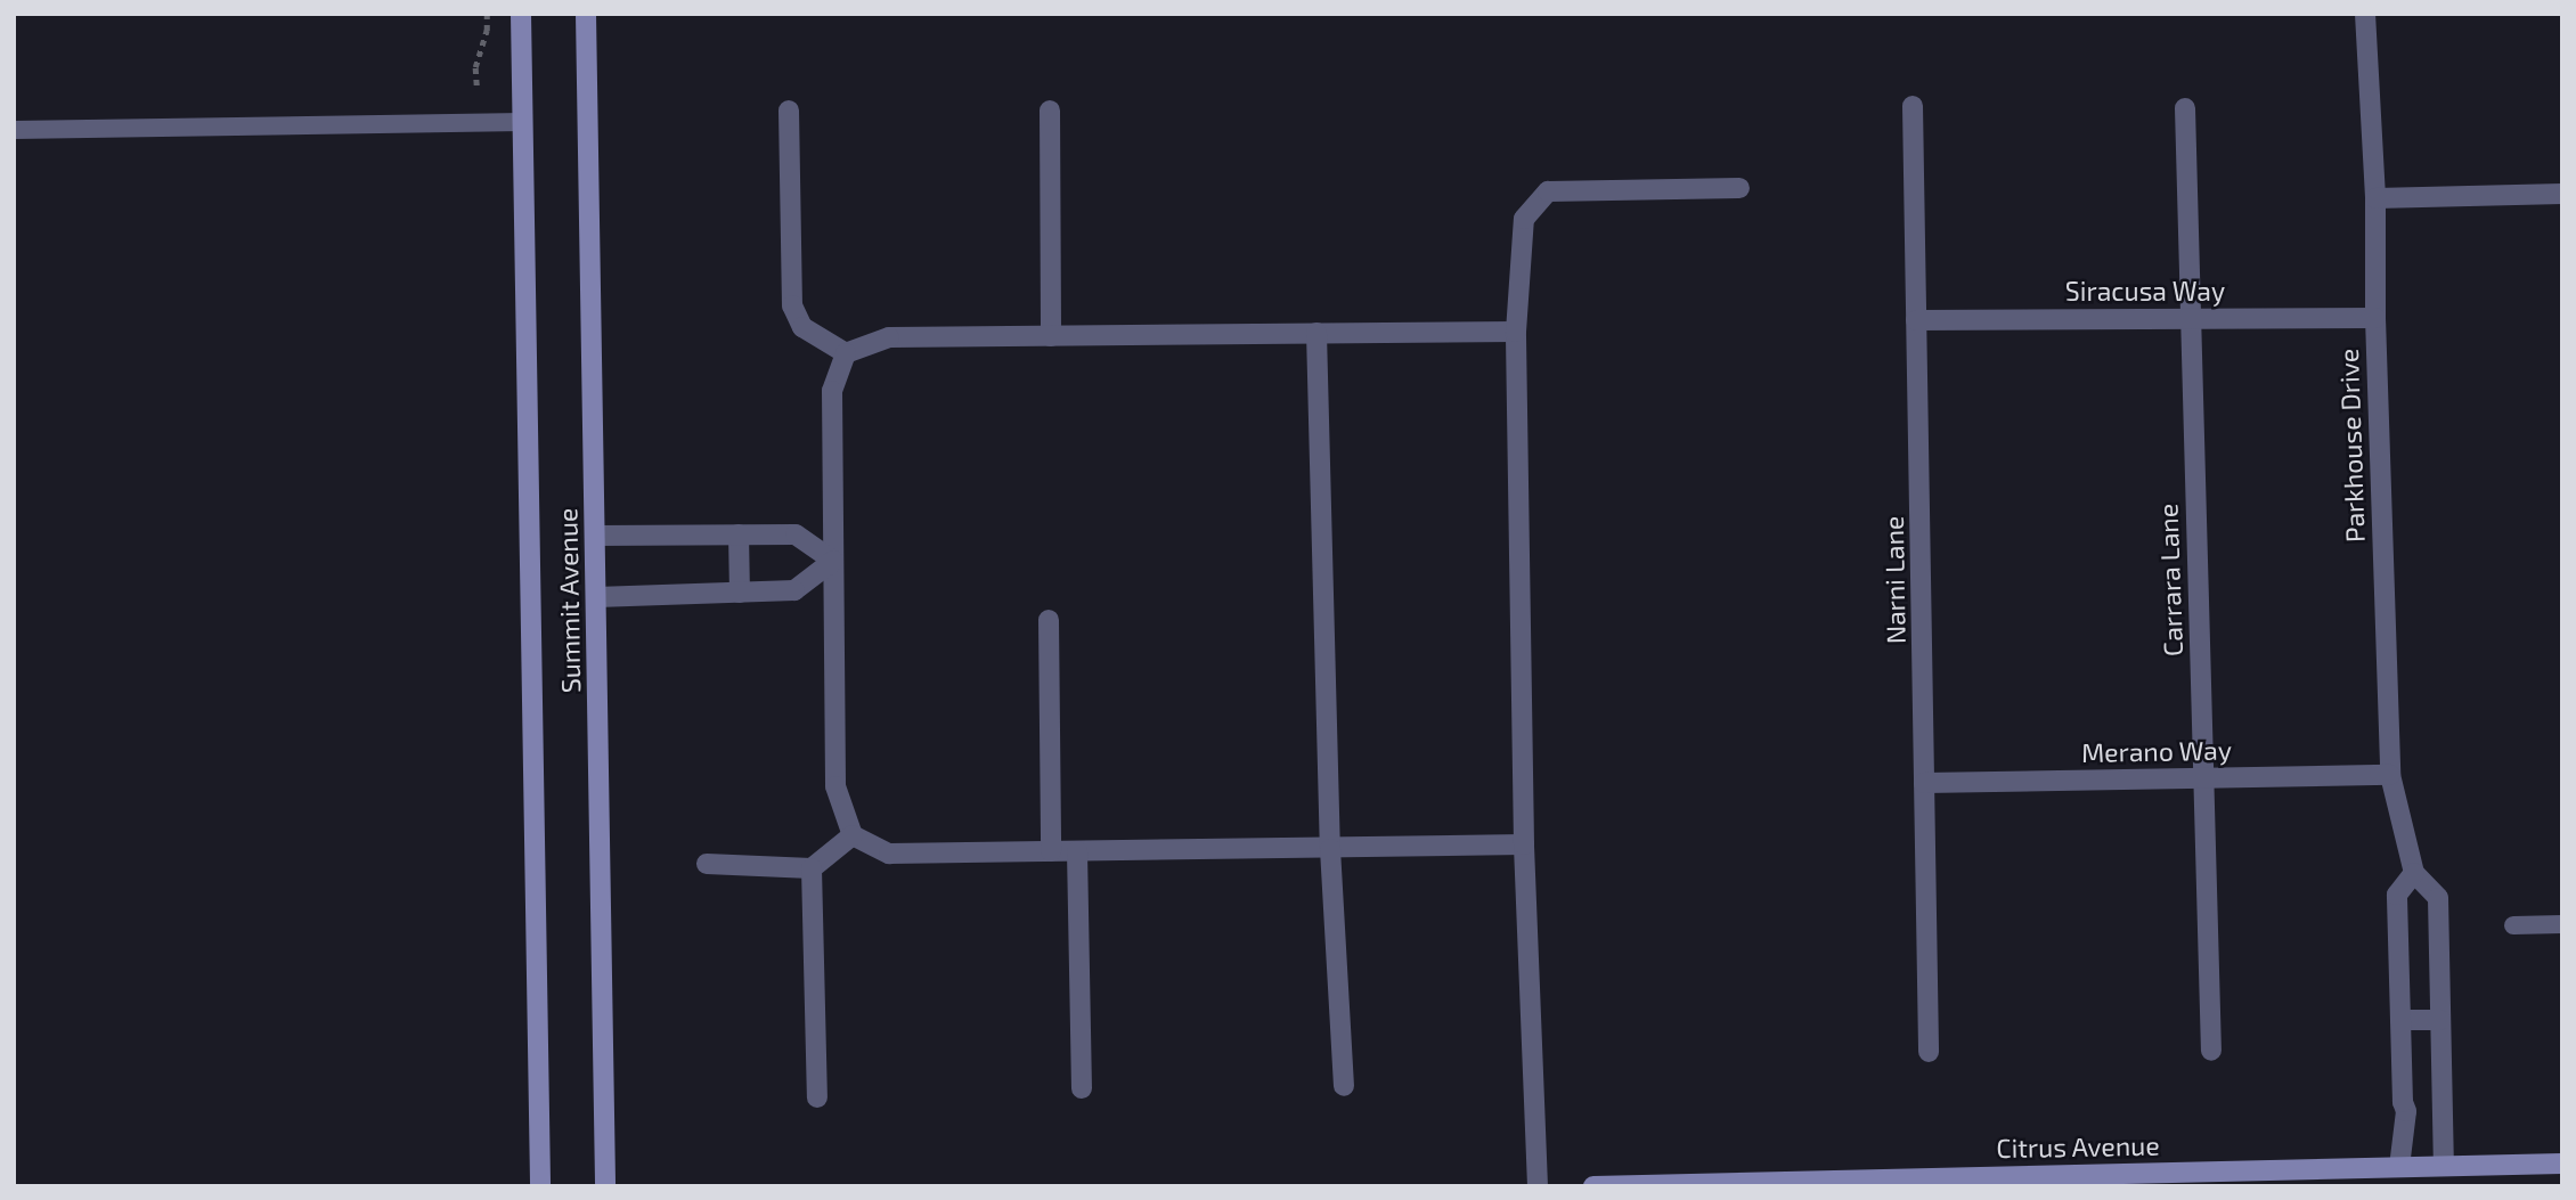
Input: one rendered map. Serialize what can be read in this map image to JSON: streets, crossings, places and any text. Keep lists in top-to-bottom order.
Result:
{
  "streets": {
    "main road": ["Summit Avenue", "Citrus Avenue"],
    "street": [
      "Siracusa Way",
      "Parkhouse Drive",
      "Narni Lane",
      "Carrara Lane",
      "Merano Way"
    ]
  },
  "crossings": [
    ["Siracusa Way", "Parkhouse Drive"],
    ["Siracusa Way", "Narni Lane"],
    ["Siracusa Way", "Carrara Lane"],
    ["Parkhouse Drive", "Merano Way"],
    ["Parkhouse Drive", "Citrus Avenue"],
    ["Narni Lane", "Merano Way"],
    ["Carrara Lane", "Merano Way"]
  ]
}
